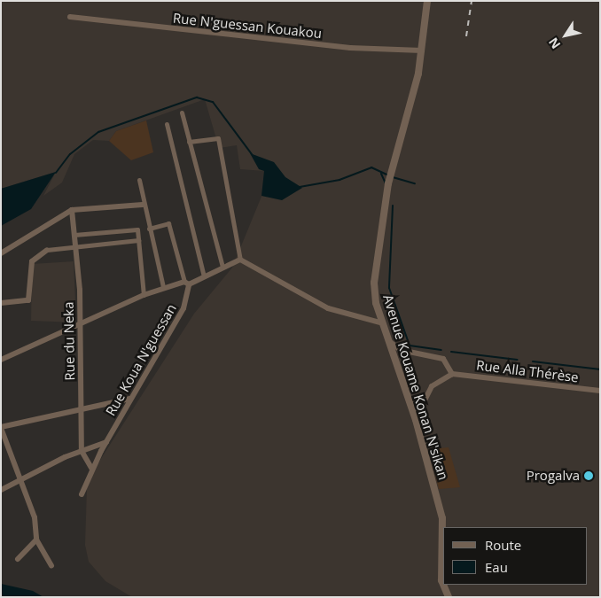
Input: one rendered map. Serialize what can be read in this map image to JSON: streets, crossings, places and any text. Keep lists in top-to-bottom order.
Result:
{
  "streets": {
    "street": [
      "Rue N'guessan Kouakou",
      "Rue du Neka",
      "Rue Koua N'guessan",
      "Rue Alla Thérèse",
      "Avenue Kouame Konan N'sikan"
    ]
  },
  "crossings": [
    ["Rue N'guessan Kouakou", "Avenue Kouame Konan N'sikan"],
    ["Rue du Neka", "Rue Koua N'guessan"]
  ],
  "places": ["Progalva"],
  "legend": ["Route", "Eau"],
  "north": "bottom left"
}
